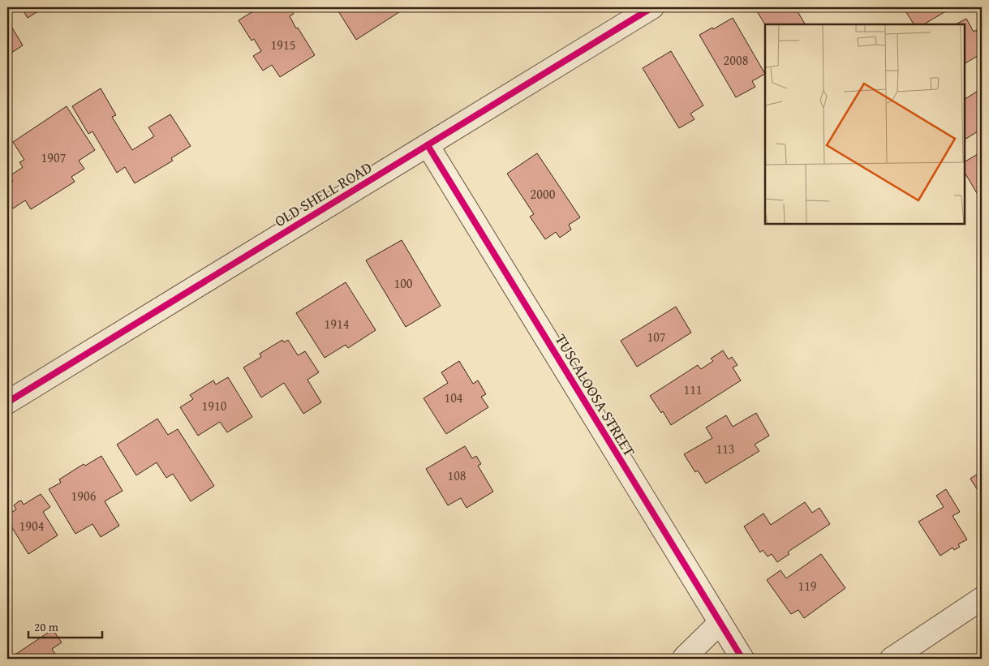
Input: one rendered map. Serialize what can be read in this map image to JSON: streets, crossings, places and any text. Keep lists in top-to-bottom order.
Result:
{
  "streets": {
    "street": ["OLD SHELL ROAD", "TUSCALOOSA STREET"]
  },
  "crossings": [
    ["OLD SHELL ROAD", "TUSCALOOSA STREET"]
  ],
  "house_numbers": [
    "1915",
    "2008",
    "1907",
    "2000",
    "100",
    "1914",
    "107",
    "111",
    "104",
    "1910",
    "113",
    "108",
    "1906",
    "1904",
    "119"
  ],
  "scale_bar": "20 m"
}
